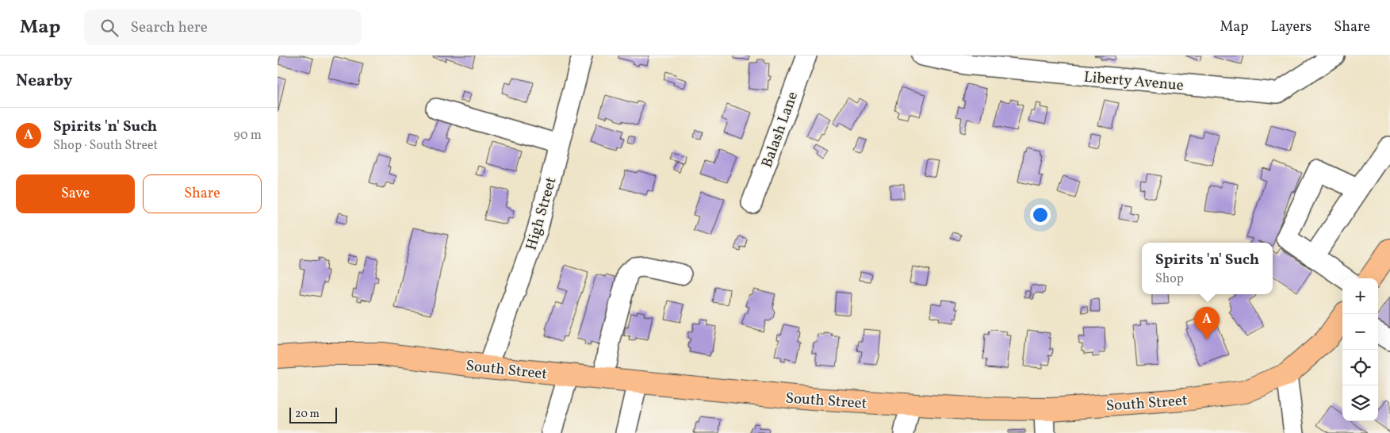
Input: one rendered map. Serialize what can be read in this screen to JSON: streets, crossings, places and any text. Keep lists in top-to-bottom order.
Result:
{
  "streets": {
    "main road": ["South Street"],
    "street": ["Liberty Avenue", "Balash Lane", "High Street"]
  },
  "crossings": [
    ["High Street", "South Street"]
  ],
  "scale_bar": "20 m",
  "page": {
    "header": "Map",
    "search": "Search here",
    "nav": ["Map", "Layers", "Share"],
    "heading": "Nearby",
    "list": [
      {
        "mark": "A",
        "name": "Spirits 'n' Such",
        "note": "Shop · South Street",
        "value": "90 m"
      }
    ],
    "buttons": ["Save", "Share"],
    "popup": ["Spirits 'n' Such", "Shop"],
    "map_buttons": ["+", "−"],
    "pins": "A",
    "scale": "20 m"
  }
}
